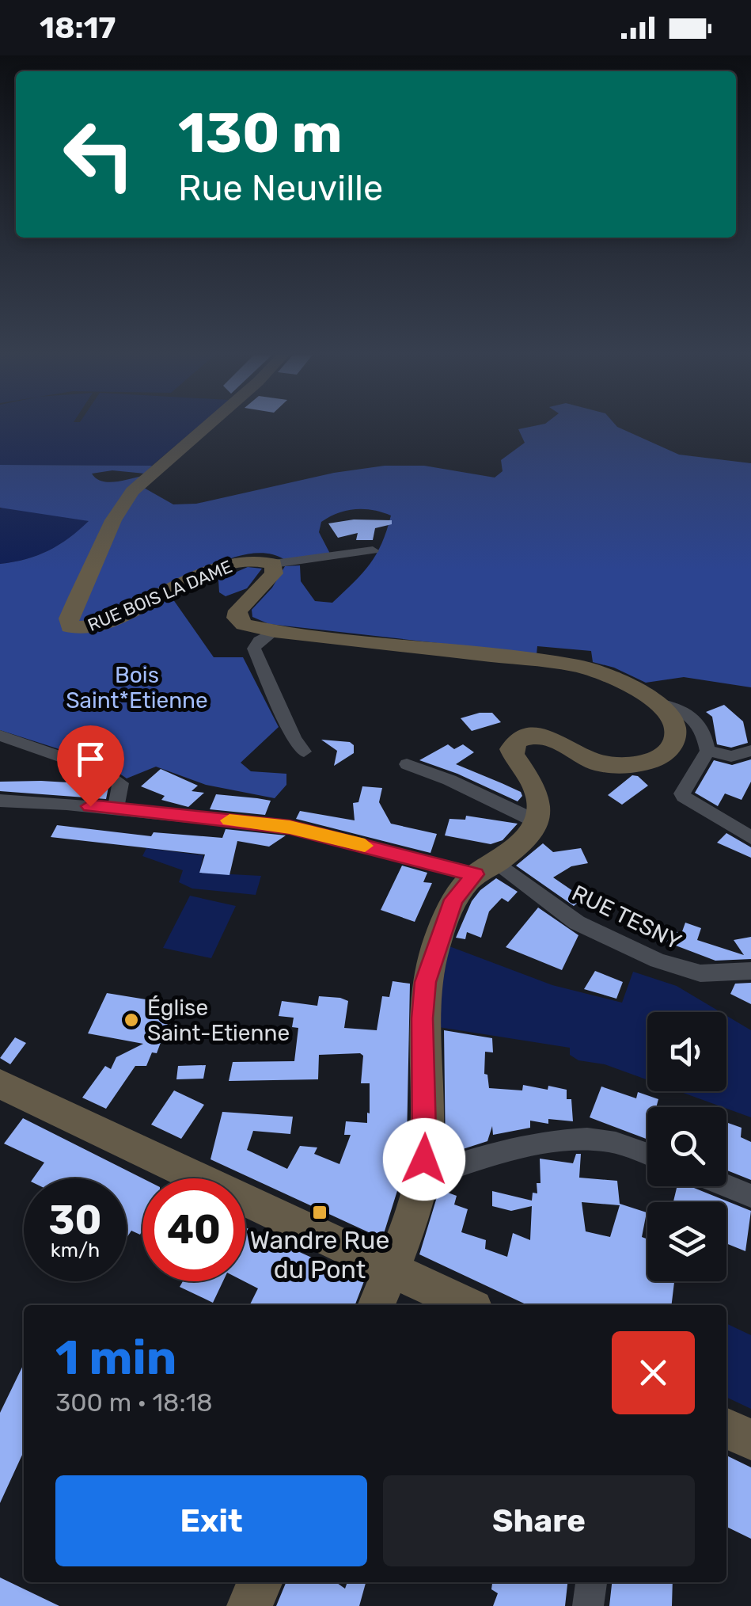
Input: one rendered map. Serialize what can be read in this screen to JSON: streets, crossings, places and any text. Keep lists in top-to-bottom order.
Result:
{
  "streets": {
    "street": ["RUE BOIS LA DAME", "RUE TESNY"]
  },
  "parks": ["Bois Saint*Etienne"],
  "places": {
    "other": ["Église Saint-Etienne"],
    "transit": ["Wandre Rue du Pont"]
  },
  "page": {
    "status": "18:17",
    "turn": ["130 m", "Rue Neuville"],
    "speed": "30 km/h",
    "limit": "40",
    "heading": ["1 min", "300 m · 18:18"],
    "buttons": ["Exit", "Share"]
  }
}
